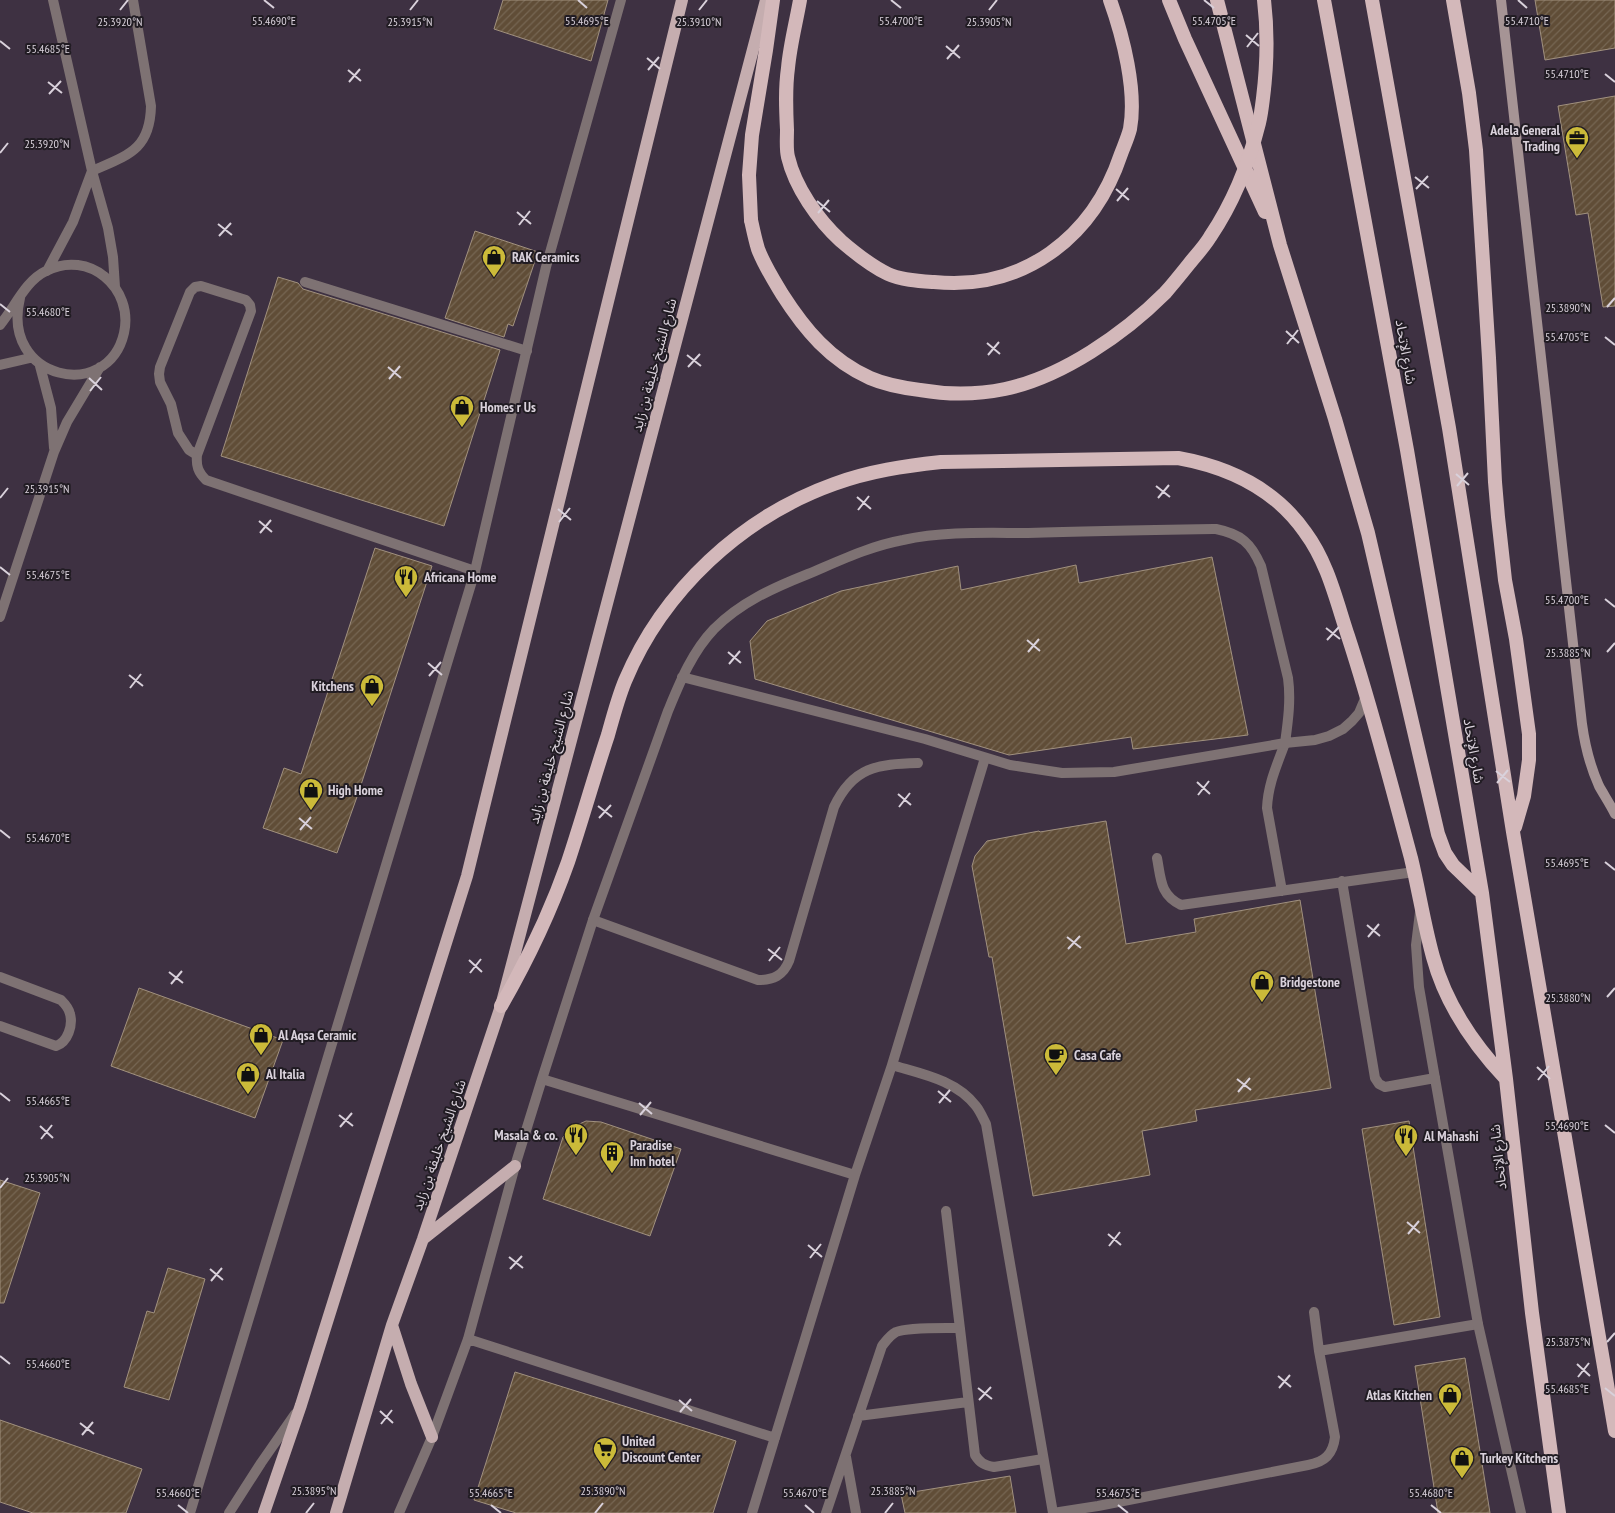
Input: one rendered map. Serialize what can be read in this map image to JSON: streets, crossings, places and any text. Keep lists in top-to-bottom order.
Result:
{
  "streets": {
    "highway": ["شارع الإتحاد"],
    "main road": ["شارع الشيخ خليفة بن زايد"]
  },
  "places": {
    "office": ["Adela General Trading"],
    "shop": [
      "RAK Ceramics",
      "Homes r Us",
      "Kitchens",
      "High Home",
      "Bridgestone",
      "Al Aqsa Ceramic",
      "Al Italia",
      "Atlas Kitchen",
      "Turkey Kitchens"
    ],
    "restaurant": ["Africana Home", "Masala & co.", "Al Mahashi"],
    "cafe": ["Casa Cafe"],
    "building": ["Paradise Inn hotel"],
    "supermarket": ["United Discount Center"]
  },
  "coordinates": [
    "55.4705°E",
    "55.4710°E",
    "55.4690°E",
    "55.4695°E",
    "55.4700°E",
    "25.3920°N",
    "25.3915°N",
    "25.3910°N",
    "25.3905°N",
    "55.4685°E",
    "25.3890°N",
    "55.4680°E",
    "55.4675°E",
    "25.3885°N",
    "55.4670°E",
    "25.3880°N",
    "55.4665°E",
    "25.3875°N",
    "55.4660°E",
    "25.3895°N"
  ]
}
